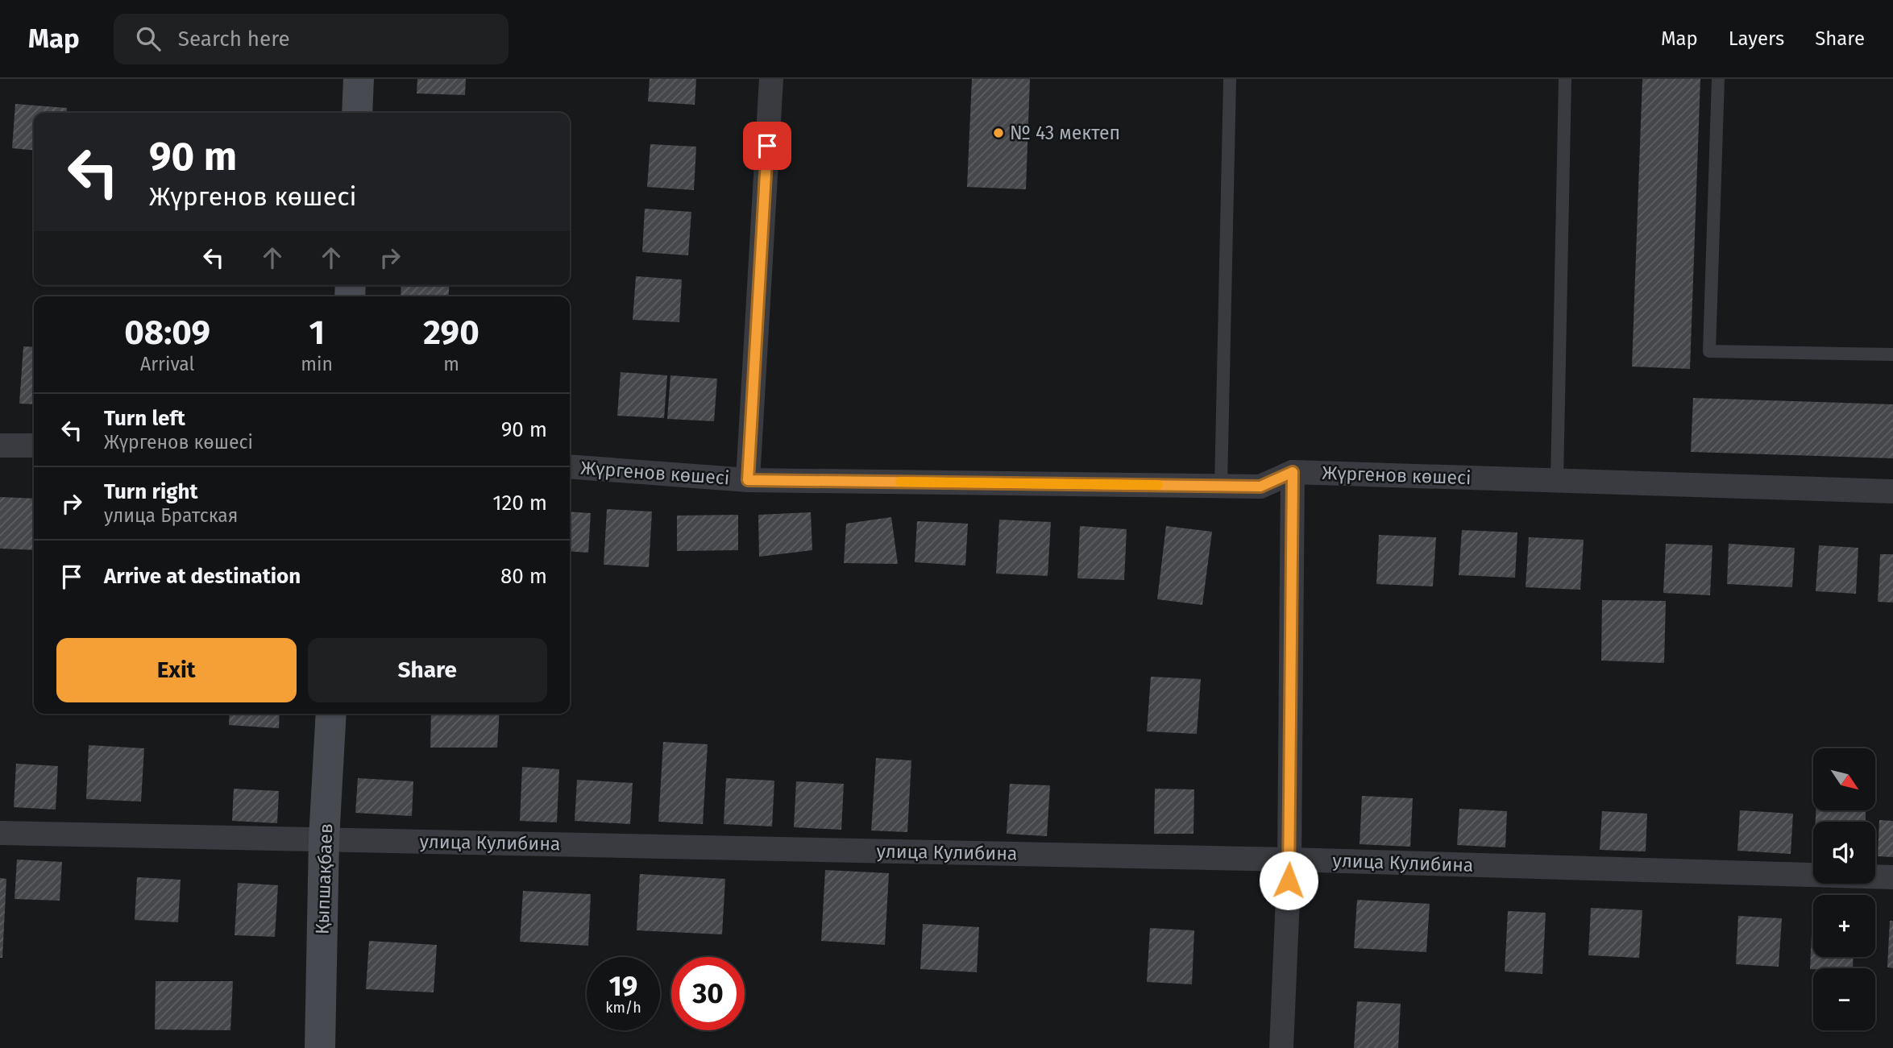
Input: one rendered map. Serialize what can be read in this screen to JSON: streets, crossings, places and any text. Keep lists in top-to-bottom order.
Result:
{
  "streets": {
    "street": ["Жүргенов көшесі", "улица Кулибина", "Қыпшақбаев"]
  },
  "crossings": [
    ["улица Кулибина", "Қыпшақбаев"]
  ],
  "places": ["№ 43 мектеп"],
  "north": "bottom right",
  "page": {
    "header": "Map",
    "search": "Search here",
    "nav": ["Map", "Layers", "Share"],
    "turn": ["90 m", "Жүргенов көшесі"],
    "eta": [
      "08:09",
      "Arrival",
      "1",
      "min",
      "290",
      "m"
    ],
    "list": [
      {
        "name": "Turn left",
        "note": "Жүргенов көшесі",
        "value": "90 m"
      },
      {
        "name": "Turn right",
        "note": "улица Братская",
        "value": "120 m"
      },
      {
        "name": "Arrive at destination",
        "value": "80 m"
      }
    ],
    "buttons": ["Exit", "Share"],
    "map_buttons": ["+", "−"],
    "speed": "19 km/h",
    "limit": "30"
  }
}
